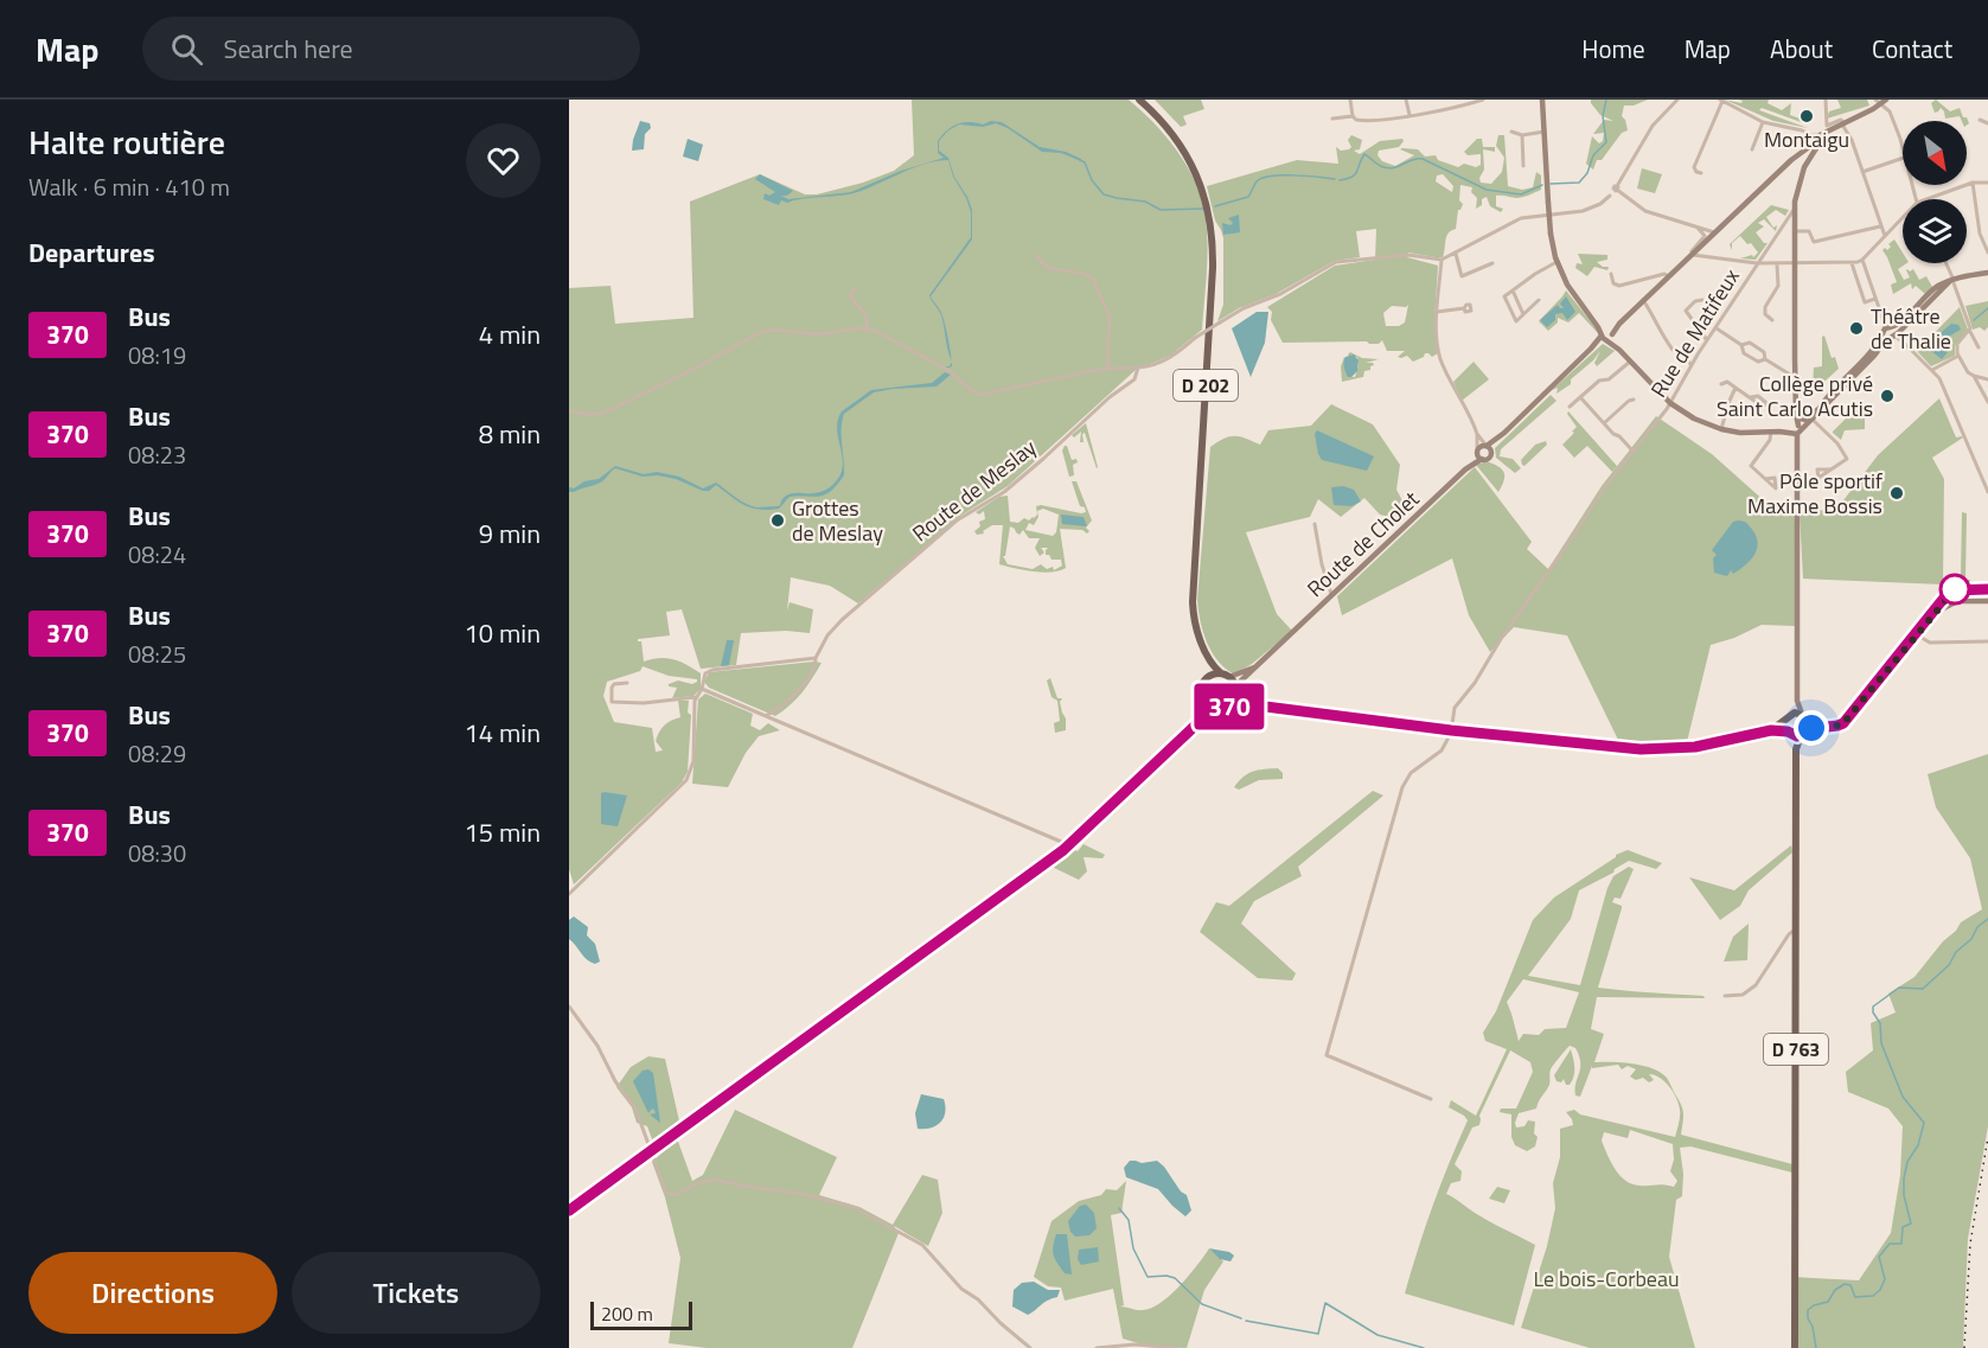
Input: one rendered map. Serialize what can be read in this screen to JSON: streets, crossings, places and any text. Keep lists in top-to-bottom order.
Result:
{
  "streets": {
    "main road": ["D 202", "Route de Cholet", "D 763"],
    "street": ["Rue de Matifeux", "Route de Meslay"]
  },
  "parks": ["Le bois-Corbeau"],
  "places": [
    "Montaigu",
    "Théâtre de Thalie",
    "Collège privé Saint Carlo Acutis",
    "Pôle sportif Maxime Bossis",
    "Grottes de Meslay"
  ],
  "lines": ["bus line 370"],
  "scale_bar": "200 m",
  "north": "bottom right",
  "page": {
    "header": "Map",
    "search": "Search here",
    "nav": [
      "Home",
      "Map",
      "About",
      "Contact"
    ],
    "heading": [
      ["Halte routière", "Walk · 6 min · 410 m"],
      "Departures"
    ],
    "on_map": "370",
    "list": [
      {
        "mark": "370",
        "name": "Bus",
        "note": "08:19",
        "value": "4 min"
      },
      {
        "mark": "370",
        "name": "Bus",
        "note": "08:23",
        "value": "8 min"
      },
      {
        "mark": "370",
        "name": "Bus",
        "note": "08:24",
        "value": "9 min"
      },
      {
        "mark": "370",
        "name": "Bus",
        "note": "08:25",
        "value": "10 min"
      },
      {
        "mark": "370",
        "name": "Bus",
        "note": "08:29",
        "value": "14 min"
      },
      {
        "mark": "370",
        "name": "Bus",
        "note": "08:30",
        "value": "15 min"
      }
    ],
    "buttons": ["Directions", "Tickets"],
    "scale": "200 m"
  }
}
